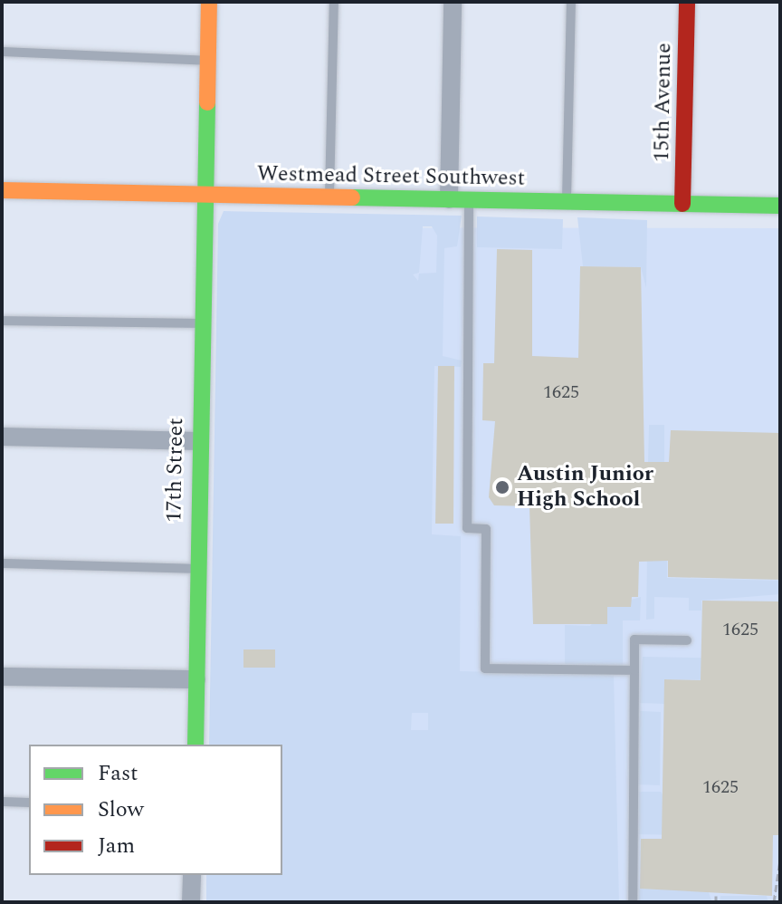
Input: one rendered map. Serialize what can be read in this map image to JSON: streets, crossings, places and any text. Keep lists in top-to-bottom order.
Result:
{
  "streets": {
    "street": ["15th Avenue", "Westmead Street Southwest", "17th Street"]
  },
  "crossings": [
    ["15th Avenue", "Westmead Street Southwest"],
    ["Westmead Street Southwest", "17th Street"]
  ],
  "places": ["Austin Junior High School"],
  "house_numbers": ["1625", "1625", "1625"],
  "legend": ["Fast", "Slow", "Jam"]
}
